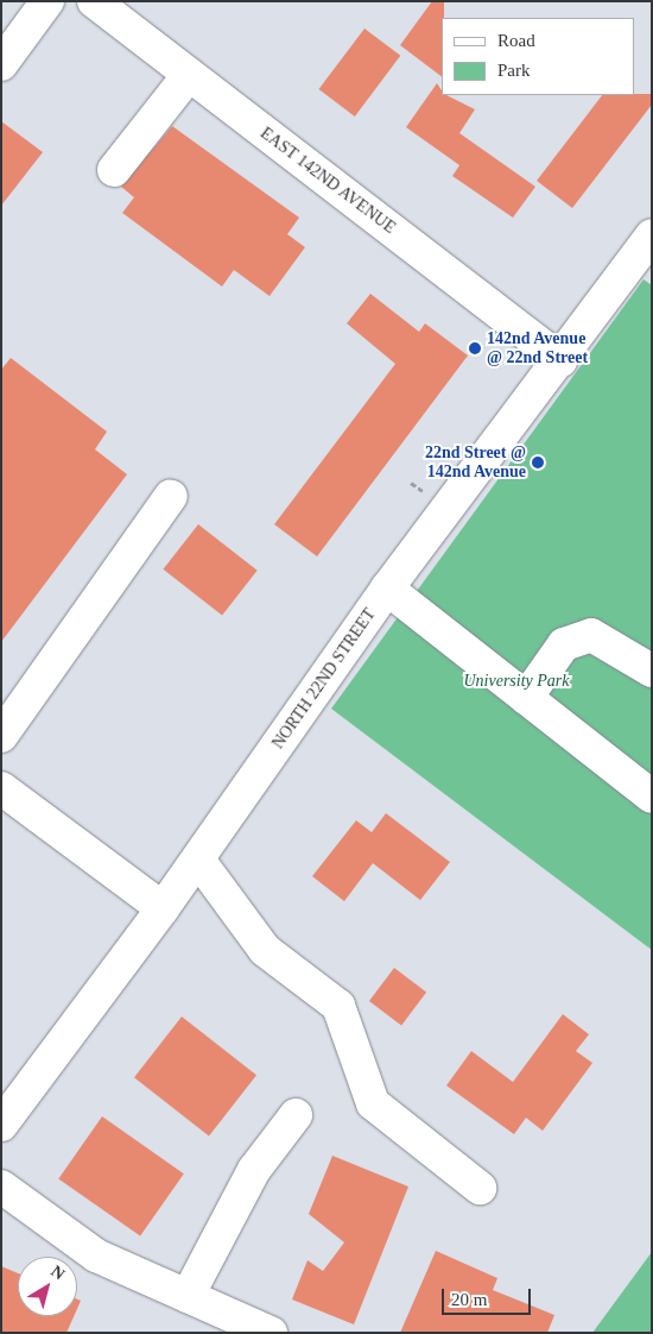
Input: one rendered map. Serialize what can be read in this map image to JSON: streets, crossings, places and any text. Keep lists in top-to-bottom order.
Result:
{
  "streets": {
    "street": ["EAST 142ND AVENUE", "NORTH 22ND STREET"]
  },
  "crossings": [
    ["EAST 142ND AVENUE", "NORTH 22ND STREET"]
  ],
  "parks": ["University Park"],
  "places": ["142nd Avenue @ 22nd Street", "22nd Street @ 142nd Avenue"],
  "legend": ["Road", "Park"],
  "scale_bar": "20 m",
  "north": "top right"
}
